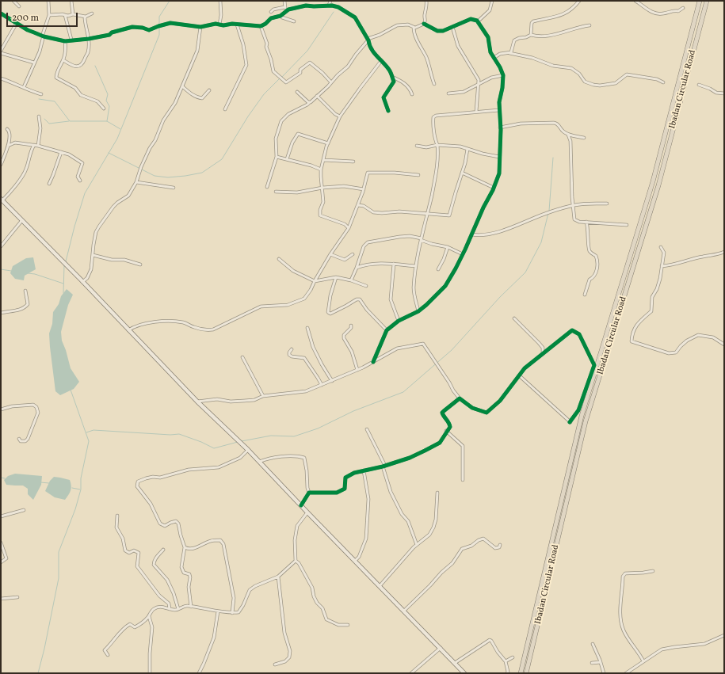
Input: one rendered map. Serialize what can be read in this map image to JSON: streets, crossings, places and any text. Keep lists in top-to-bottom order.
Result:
{
  "streets": {
    "highway": ["Ibadan Circular Road"]
  },
  "scale_bar": "200 m"
}
